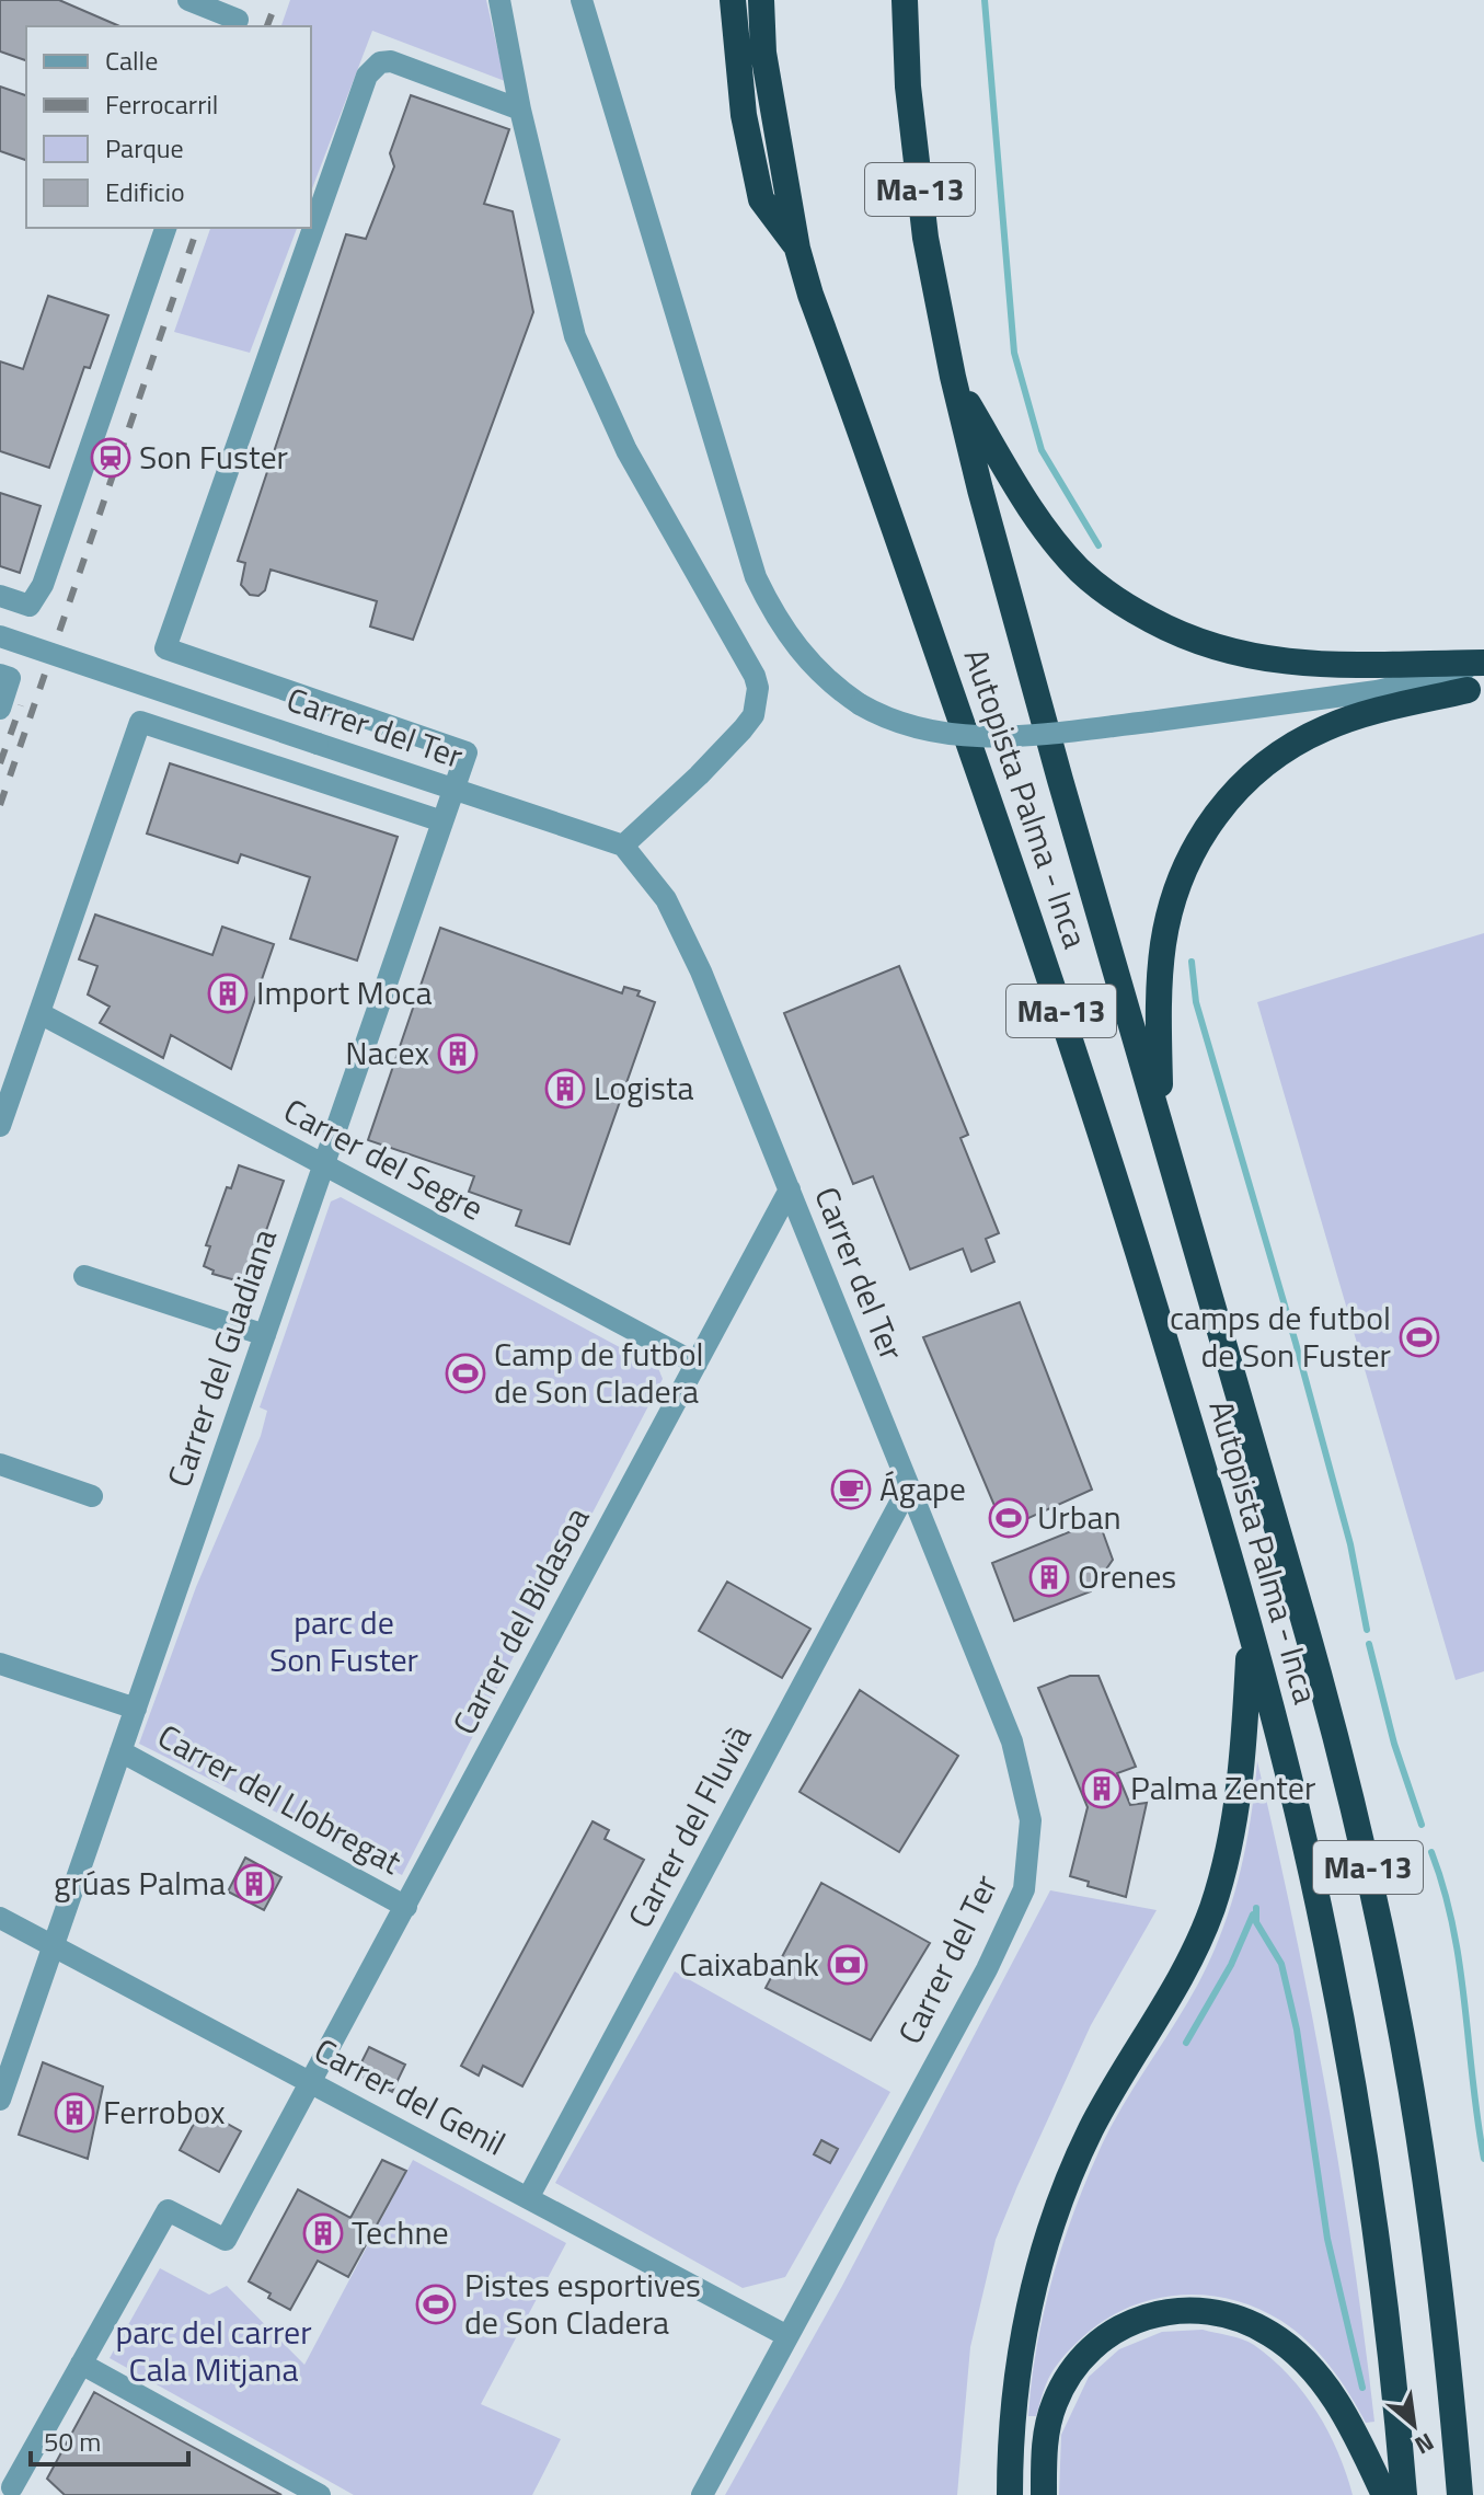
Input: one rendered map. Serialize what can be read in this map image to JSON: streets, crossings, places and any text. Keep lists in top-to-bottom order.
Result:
{
  "streets": {
    "highway": ["Ma-13", "Autopista Palma - Inca"],
    "street": [
      "Carrer del Ter",
      "Carrer del Segre",
      "Carrer del Guadiana",
      "Carrer del Bidasoa",
      "Carrer del Llobregat",
      "Carrer del Fluvià",
      "Carrer del Genil"
    ]
  },
  "crossings": [
    ["Carrer del Ter", "Carrer del Segre"],
    ["Carrer del Ter", "Carrer del Guadiana"],
    ["Carrer del Ter", "Carrer del Bidasoa"],
    ["Carrer del Ter", "Carrer del Fluvià"],
    ["Carrer del Ter", "Carrer del Genil"],
    ["Carrer del Segre", "Carrer del Guadiana"],
    ["Carrer del Segre", "Carrer del Bidasoa"],
    ["Carrer del Guadiana", "Carrer del Llobregat"],
    ["Carrer del Guadiana", "Carrer del Genil"],
    ["Carrer del Bidasoa", "Carrer del Llobregat"],
    ["Carrer del Bidasoa", "Carrer del Genil"],
    ["Carrer del Fluvià", "Carrer del Genil"]
  ],
  "parks": ["parc de Son Fuster", "parc del carrer Cala Mitjana"],
  "places": {
    "station": ["Son Fuster"],
    "building": [
      "Import Moca",
      "Nacex",
      "Logista",
      "Orenes",
      "Palma Zenter",
      "grúas Palma",
      "Ferrobox",
      "Techne"
    ],
    "sports": [
      "camps de futbol de Son Fuster",
      "Camp de futbol de Son Cladera",
      "Urban",
      "Pistes esportives de Son Cladera"
    ],
    "cafe": ["Ágape"],
    "bank": ["Caixabank"]
  },
  "legend": [
    "Calle",
    "Ferrocarril",
    "Parque",
    "Edificio"
  ],
  "scale_bar": "50 m",
  "north": "bottom right"
}
